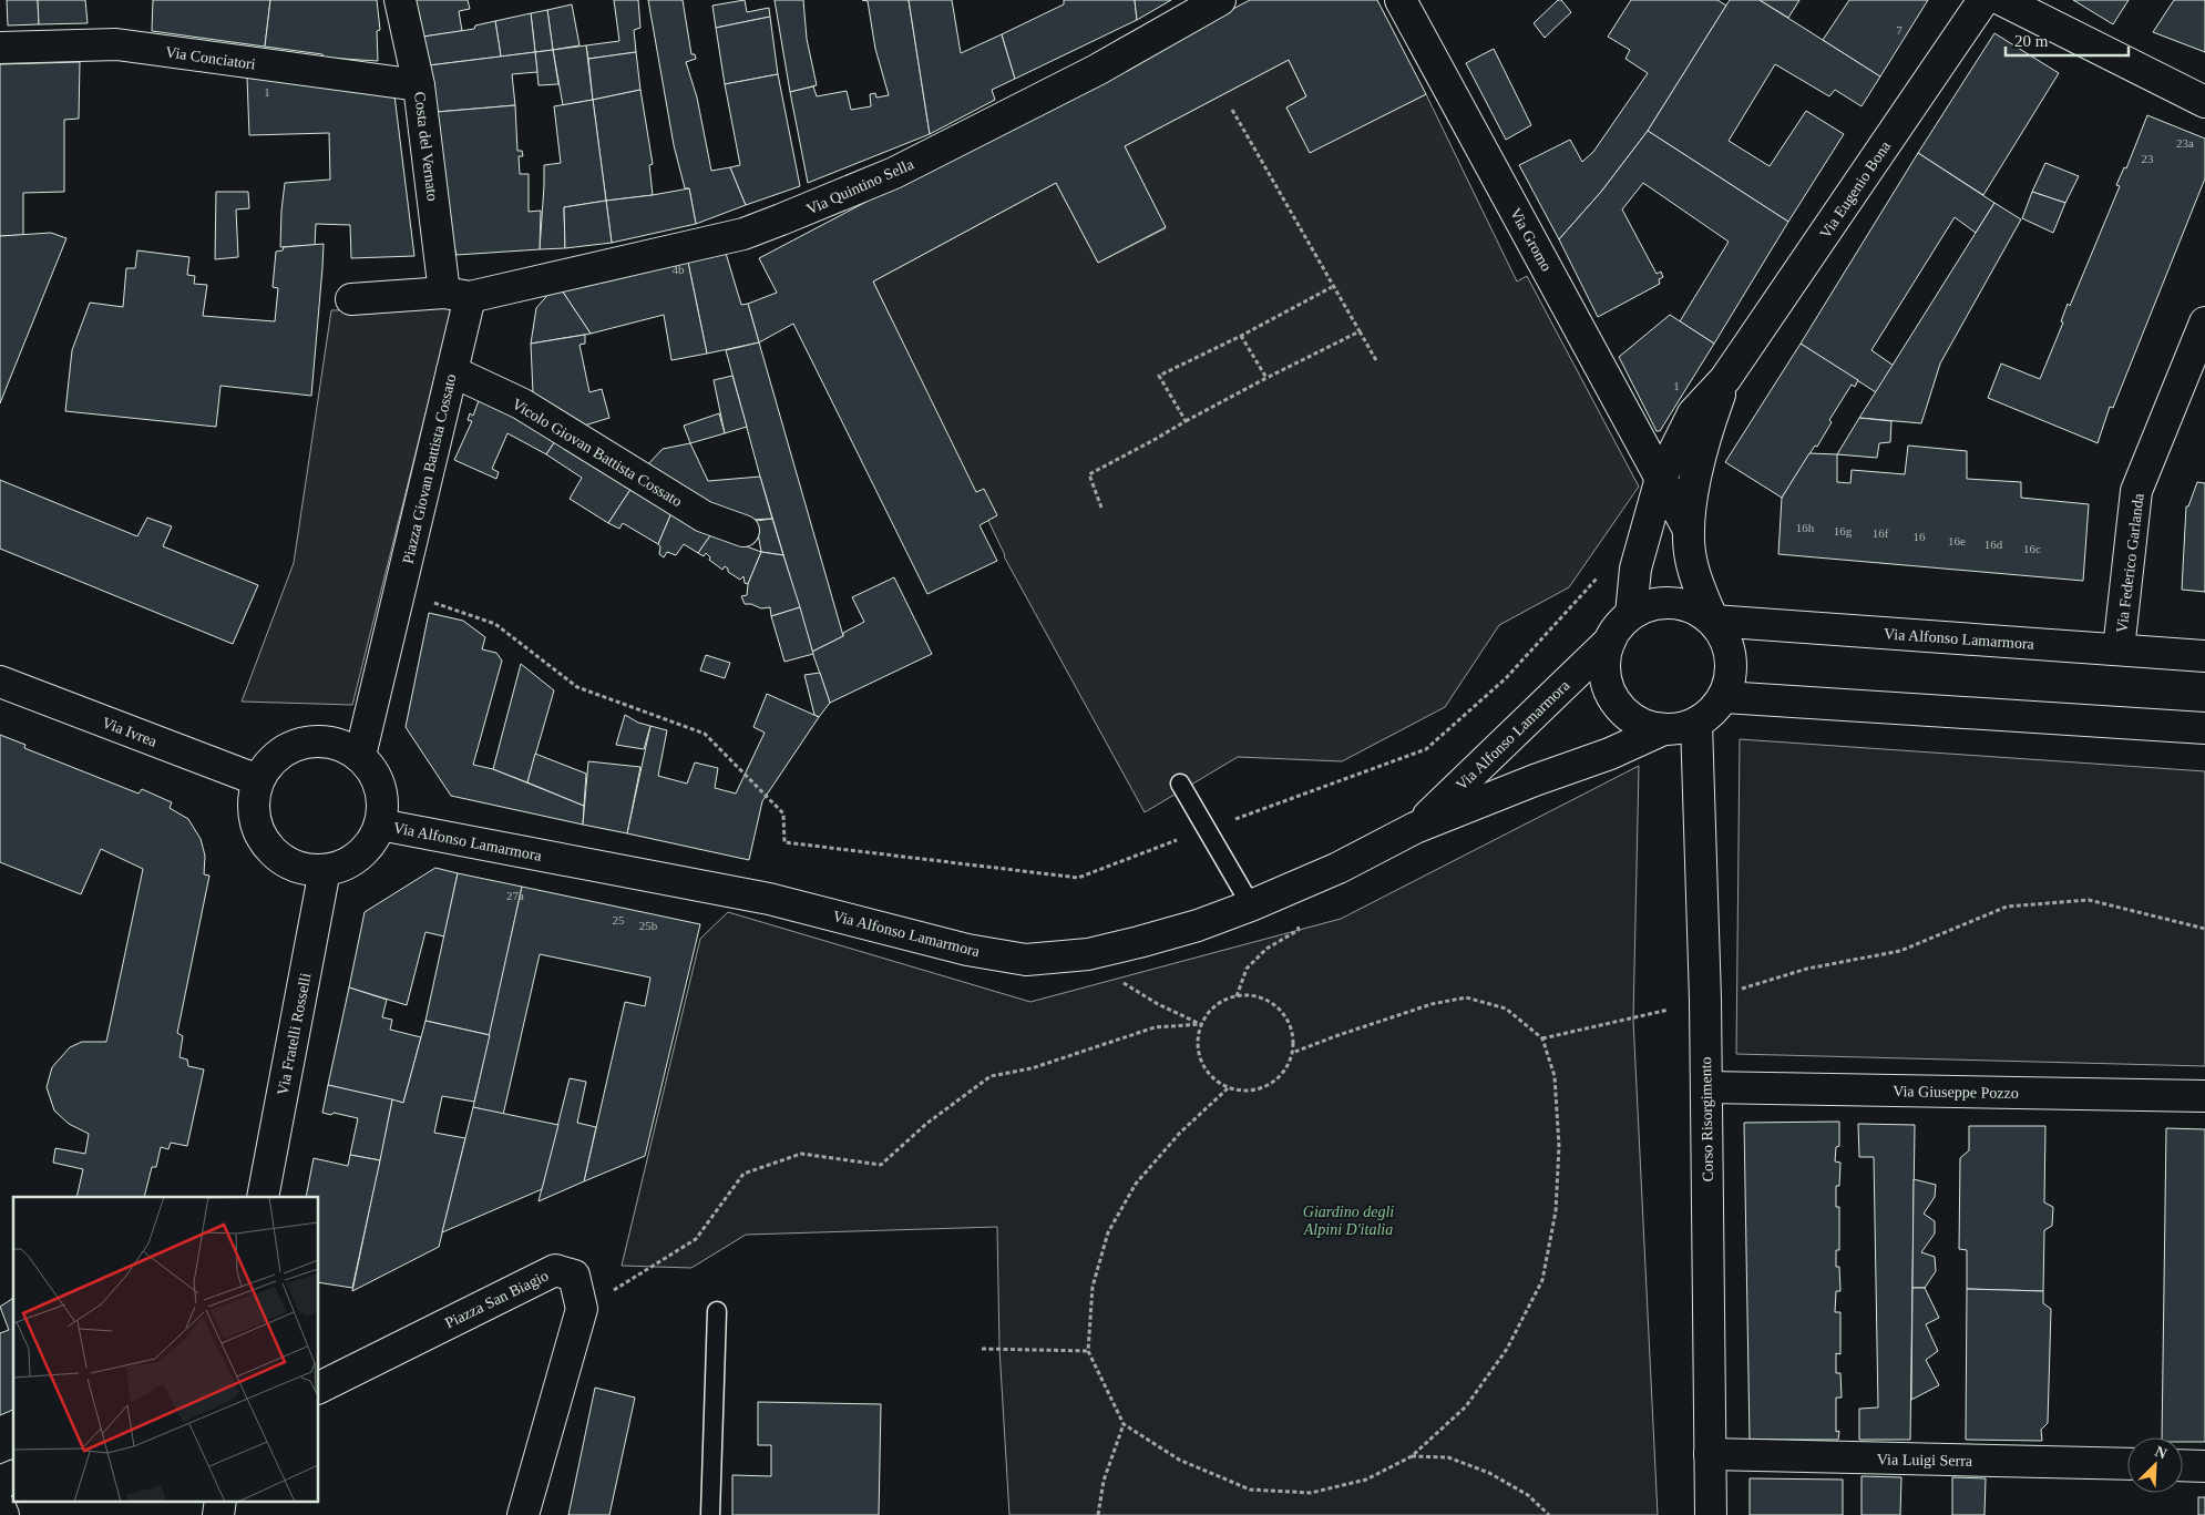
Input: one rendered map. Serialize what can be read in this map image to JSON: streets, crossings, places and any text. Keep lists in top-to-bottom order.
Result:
{
  "streets": {
    "street": [
      "Via Conciatori",
      "Costa del Vernato",
      "Via Quintino Sella",
      "Via Eugenio Bona",
      "Via Gromo",
      "Vicolo Giovan Battista Cossato",
      "Piazza Giovan Battista Cossato",
      "Via Federico Garlanda",
      "Via Alfonso Lamarmora",
      "Via Ivrea",
      "Via Fratelli Rosselli",
      "Via Giuseppe Pozzo",
      "Corso Risorgimento",
      "Piazza San Biagio",
      "Via Luigi Serra"
    ]
  },
  "crossings": [
    ["Via Conciatori", "Costa del Vernato"],
    ["Costa del Vernato", "Via Quintino Sella"],
    ["Costa del Vernato", "Piazza Giovan Battista Cossato"],
    ["Via Quintino Sella", "Piazza Giovan Battista Cossato"],
    ["Via Eugenio Bona", "Via Gromo"],
    ["Via Eugenio Bona", "Via Alfonso Lamarmora"],
    ["Via Eugenio Bona", "Corso Risorgimento"],
    ["Vicolo Giovan Battista Cossato", "Piazza Giovan Battista Cossato"],
    ["Piazza Giovan Battista Cossato", "Via Alfonso Lamarmora"],
    ["Piazza Giovan Battista Cossato", "Via Ivrea"],
    ["Piazza Giovan Battista Cossato", "Via Fratelli Rosselli"],
    ["Via Federico Garlanda", "Via Alfonso Lamarmora"],
    ["Via Alfonso Lamarmora", "Via Ivrea"],
    ["Via Alfonso Lamarmora", "Via Fratelli Rosselli"],
    ["Via Alfonso Lamarmora", "Corso Risorgimento"],
    ["Via Ivrea", "Via Fratelli Rosselli"],
    ["Via Giuseppe Pozzo", "Corso Risorgimento"],
    ["Corso Risorgimento", "Via Luigi Serra"]
  ],
  "parks": ["Giardino degli Alpini D'italia"],
  "house_numbers": [
    "7",
    "1",
    "23a",
    "23",
    "4b",
    "1",
    "16h",
    "16g",
    "16f",
    "16",
    "16e",
    "16d",
    "16c",
    "27a",
    "25",
    "25b"
  ],
  "scale_bar": "20 m",
  "north": "top right"
}
